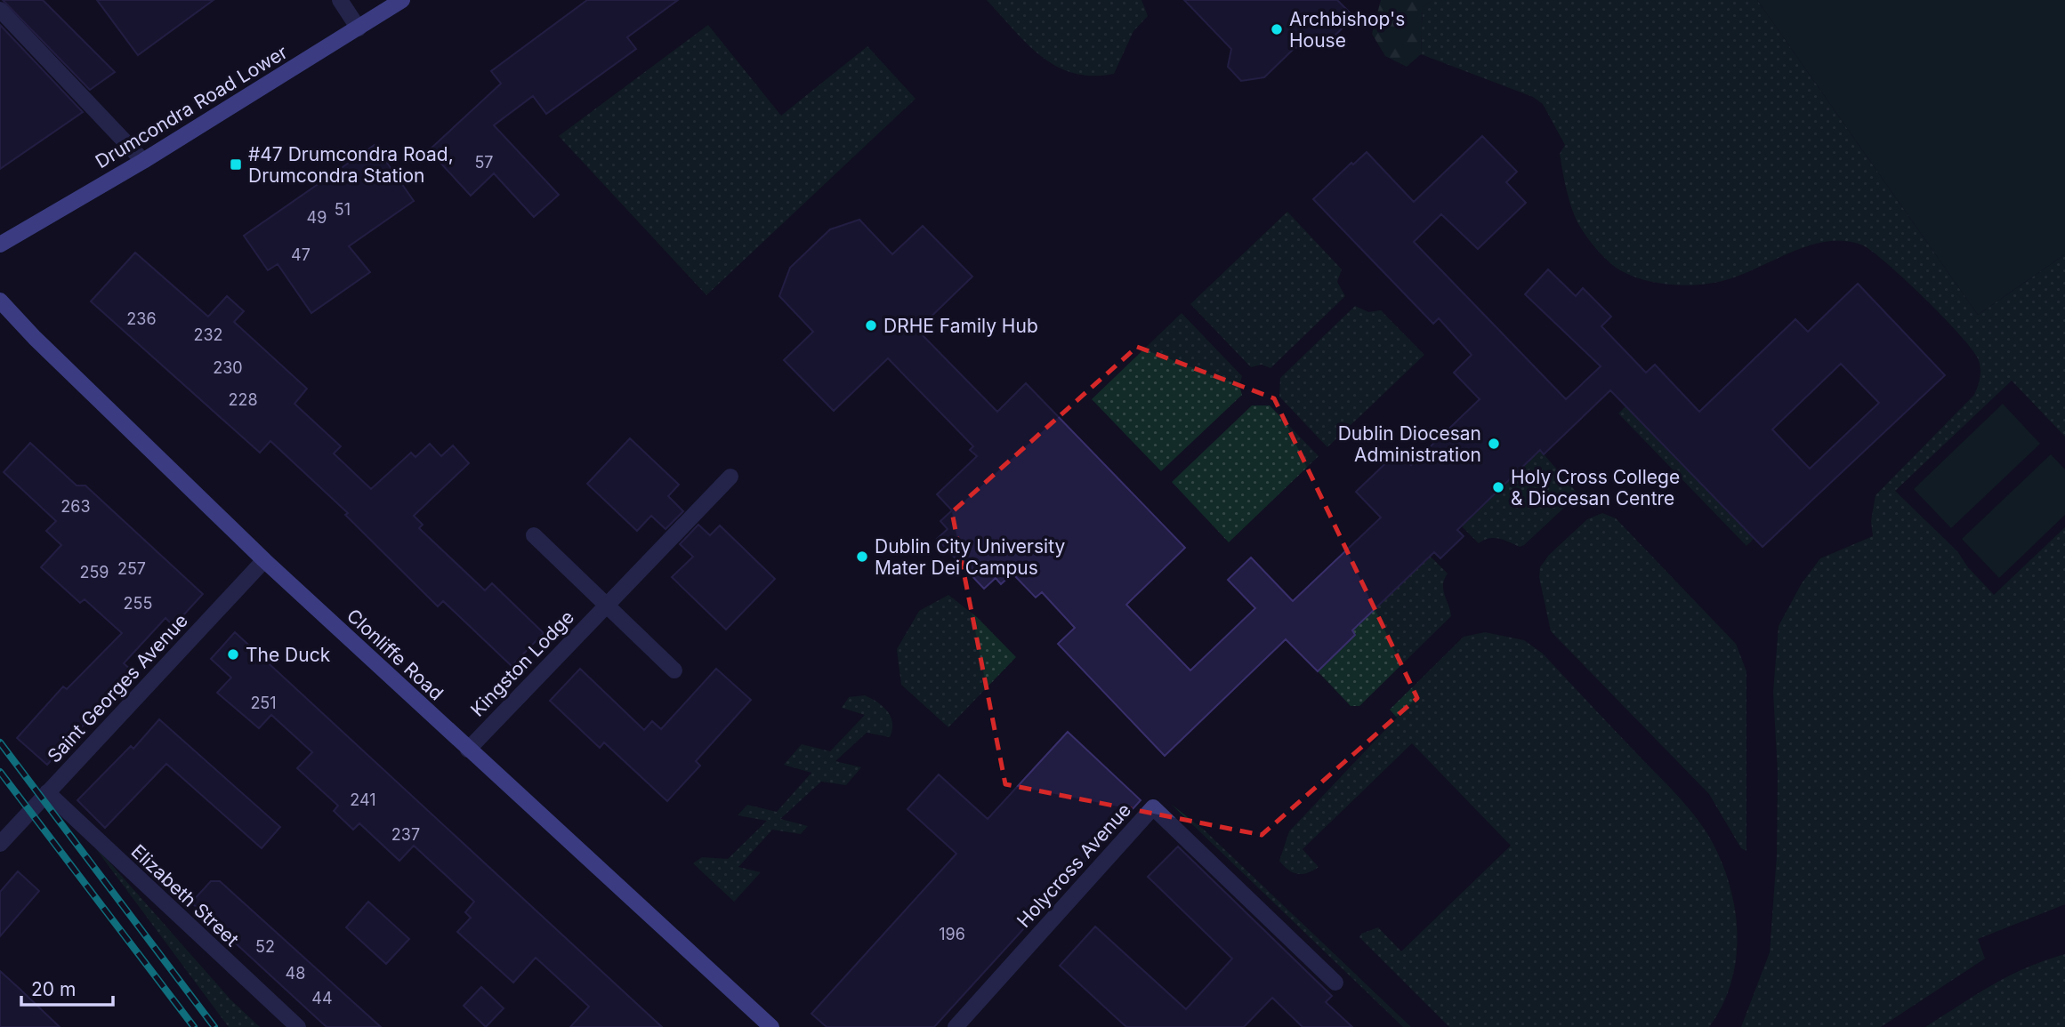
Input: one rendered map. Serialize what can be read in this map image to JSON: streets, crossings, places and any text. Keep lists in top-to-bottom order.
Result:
{
  "streets": {
    "main road": ["Drumcondra Road Lower", "Clonliffe Road"],
    "street": [
      "Kingston Lodge",
      "Saint Georges Avenue",
      "Holycross Avenue",
      "Elizabeth Street"
    ]
  },
  "crossings": [
    ["Clonliffe Road", "Kingston Lodge"],
    ["Clonliffe Road", "Saint Georges Avenue"],
    ["Saint Georges Avenue", "Elizabeth Street"]
  ],
  "places": {
    "other": [
      "Archbishop's House",
      "DRHE Family Hub",
      "Dublin Diocesan Administration",
      "Holy Cross College & Diocesan Centre",
      "Dublin City University Mater Dei Campus",
      "The Duck"
    ],
    "transit": ["#47 Drumcondra Road, Drumcondra Station"]
  },
  "house_numbers": [
    "57",
    "51",
    "49",
    "47",
    "236",
    "232",
    "230",
    "228",
    "263",
    "257",
    "259",
    "255",
    "251",
    "241",
    "237",
    "196",
    "52",
    "48",
    "44"
  ],
  "scale_bar": "20 m"
}
